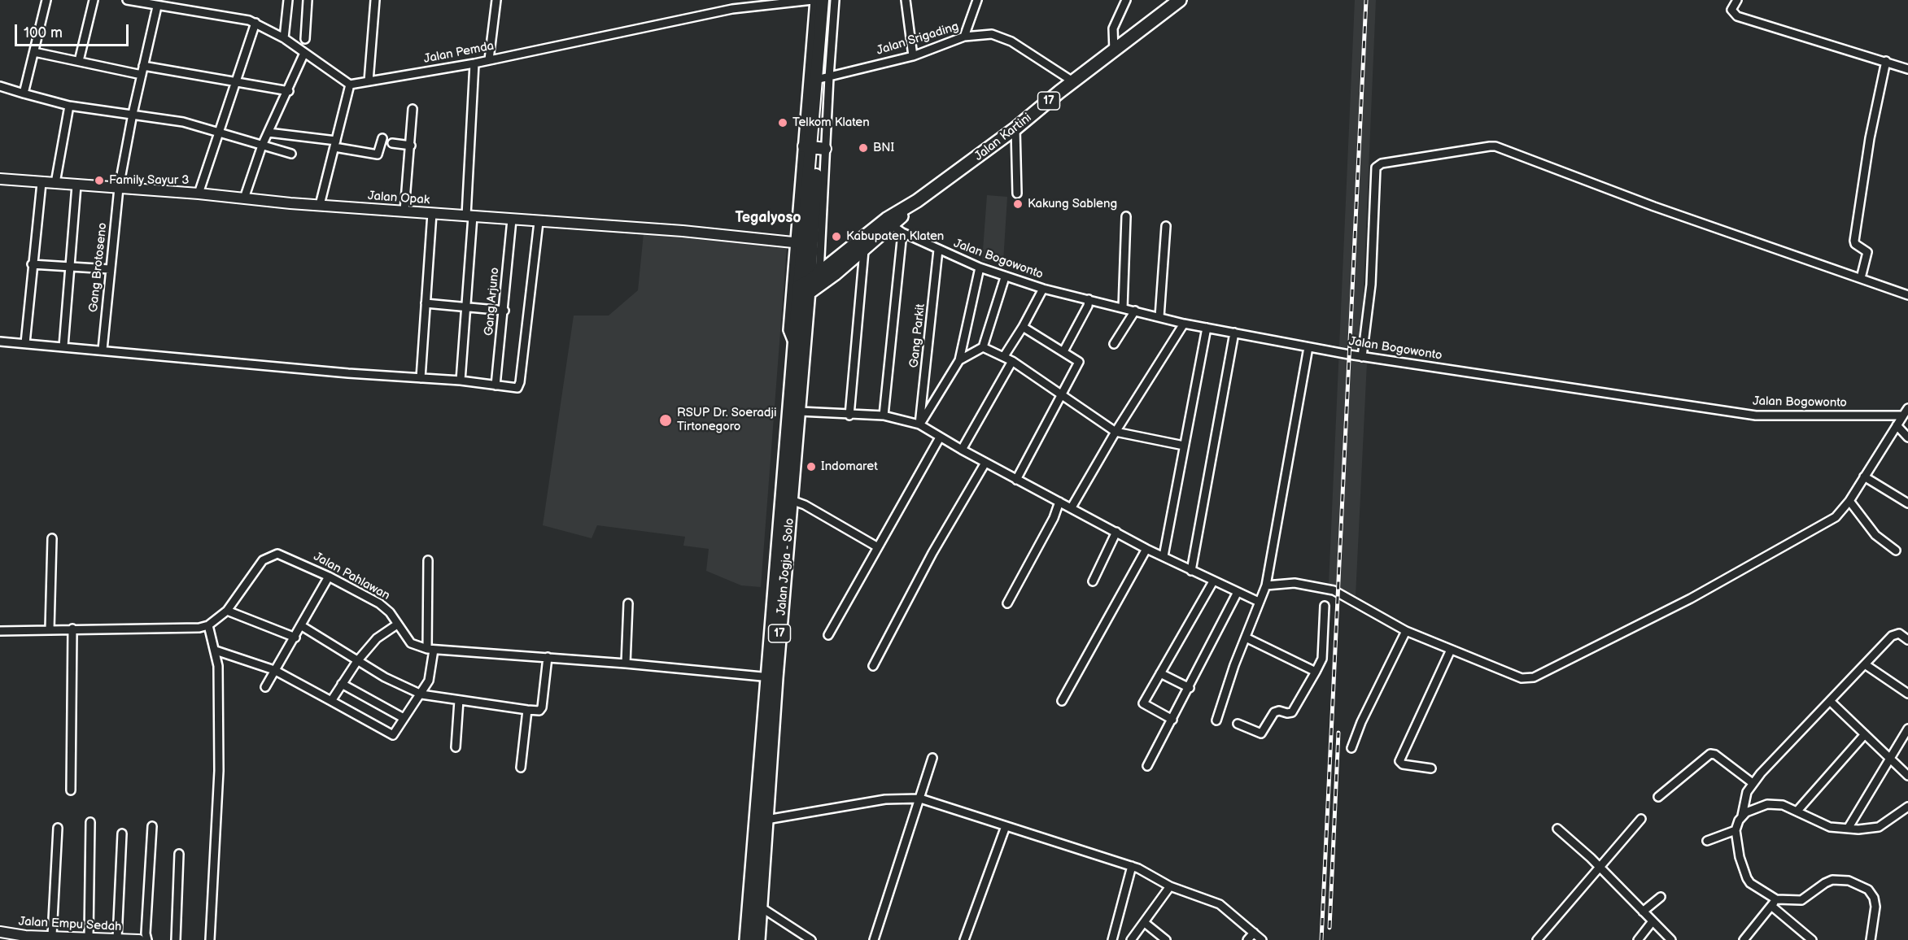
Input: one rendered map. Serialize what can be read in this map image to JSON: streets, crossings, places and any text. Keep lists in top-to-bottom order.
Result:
{
  "streets": {
    "highway": ["17", "Jalan Kartini", "Jalan Jogja - Solo"],
    "street": [
      "Jalan Srigading",
      "Jalan Pemda",
      "Jalan Opak",
      "Jalan Bogowonto",
      "Gang Brotoseno",
      "Gang Arjuno",
      "Gang Parkit",
      "Jalan Pahlawan",
      "Jalan Empu Sedah"
    ]
  },
  "crossings": [
    ["Jalan Srigading", "Jalan Kartini"],
    ["Jalan Kartini", "Jalan Bogowonto"],
    ["Jalan Kartini", "Jalan Jogja - Solo"],
    ["Jalan Opak", "Gang Brotoseno"],
    ["Jalan Opak", "Gang Arjuno"],
    ["Jalan Bogowonto", "Gang Parkit"],
    ["Jalan Jogja - Solo", "Jalan Pahlawan"]
  ],
  "districts": ["Tegalyoso"],
  "places": [
    "Telkom Klaten",
    "BNI",
    "Family Sayur 3",
    "Kakung Sableng",
    "Kabupaten Klaten",
    "RSUP Dr. Soeradji Tirtonegoro",
    "Indomaret"
  ],
  "scale_bar": "100 m"
}
